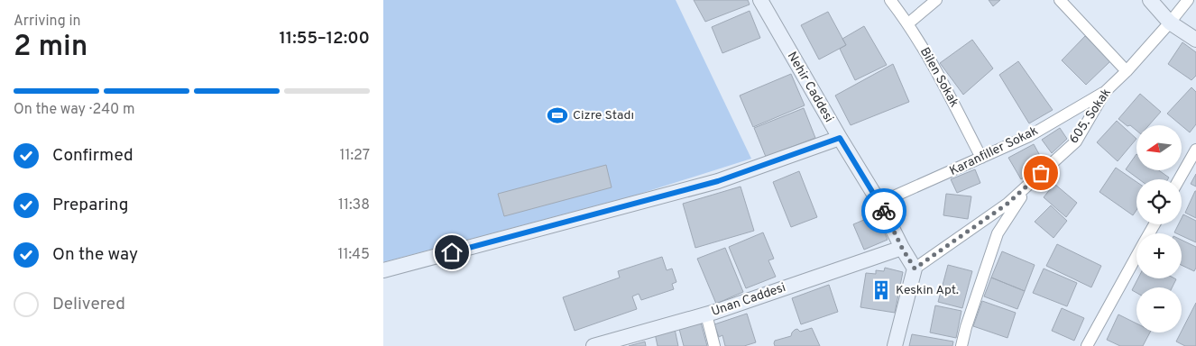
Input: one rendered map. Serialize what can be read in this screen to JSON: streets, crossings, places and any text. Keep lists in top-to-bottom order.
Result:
{
  "streets": {
    "street": [
      "Bilen Sokak",
      "Nehir Caddesi",
      "605. Sokak",
      "Karanfiller Sokak",
      "Unan Caddesi"
    ]
  },
  "crossings": [
    ["Bilen Sokak", "Karanfiller Sokak"],
    ["Nehir Caddesi", "605. Sokak"],
    ["Nehir Caddesi", "Karanfiller Sokak"],
    ["Nehir Caddesi", "Unan Caddesi"],
    ["605. Sokak", "Karanfiller Sokak"]
  ],
  "places": {
    "sports": ["Cizre Stadı"],
    "building": ["Keskin Apt."]
  },
  "north": "left",
  "page": {
    "heading": ["2 min", "Arriving in", "11:55–12:00"],
    "bar": "On the way · 240 m",
    "map_buttons": ["+", "−"],
    "list": [
      ["Confirmed", "11:27"],
      ["Preparing", "11:38"],
      ["On the way", "11:45"],
      "Delivered"
    ]
  }
}
